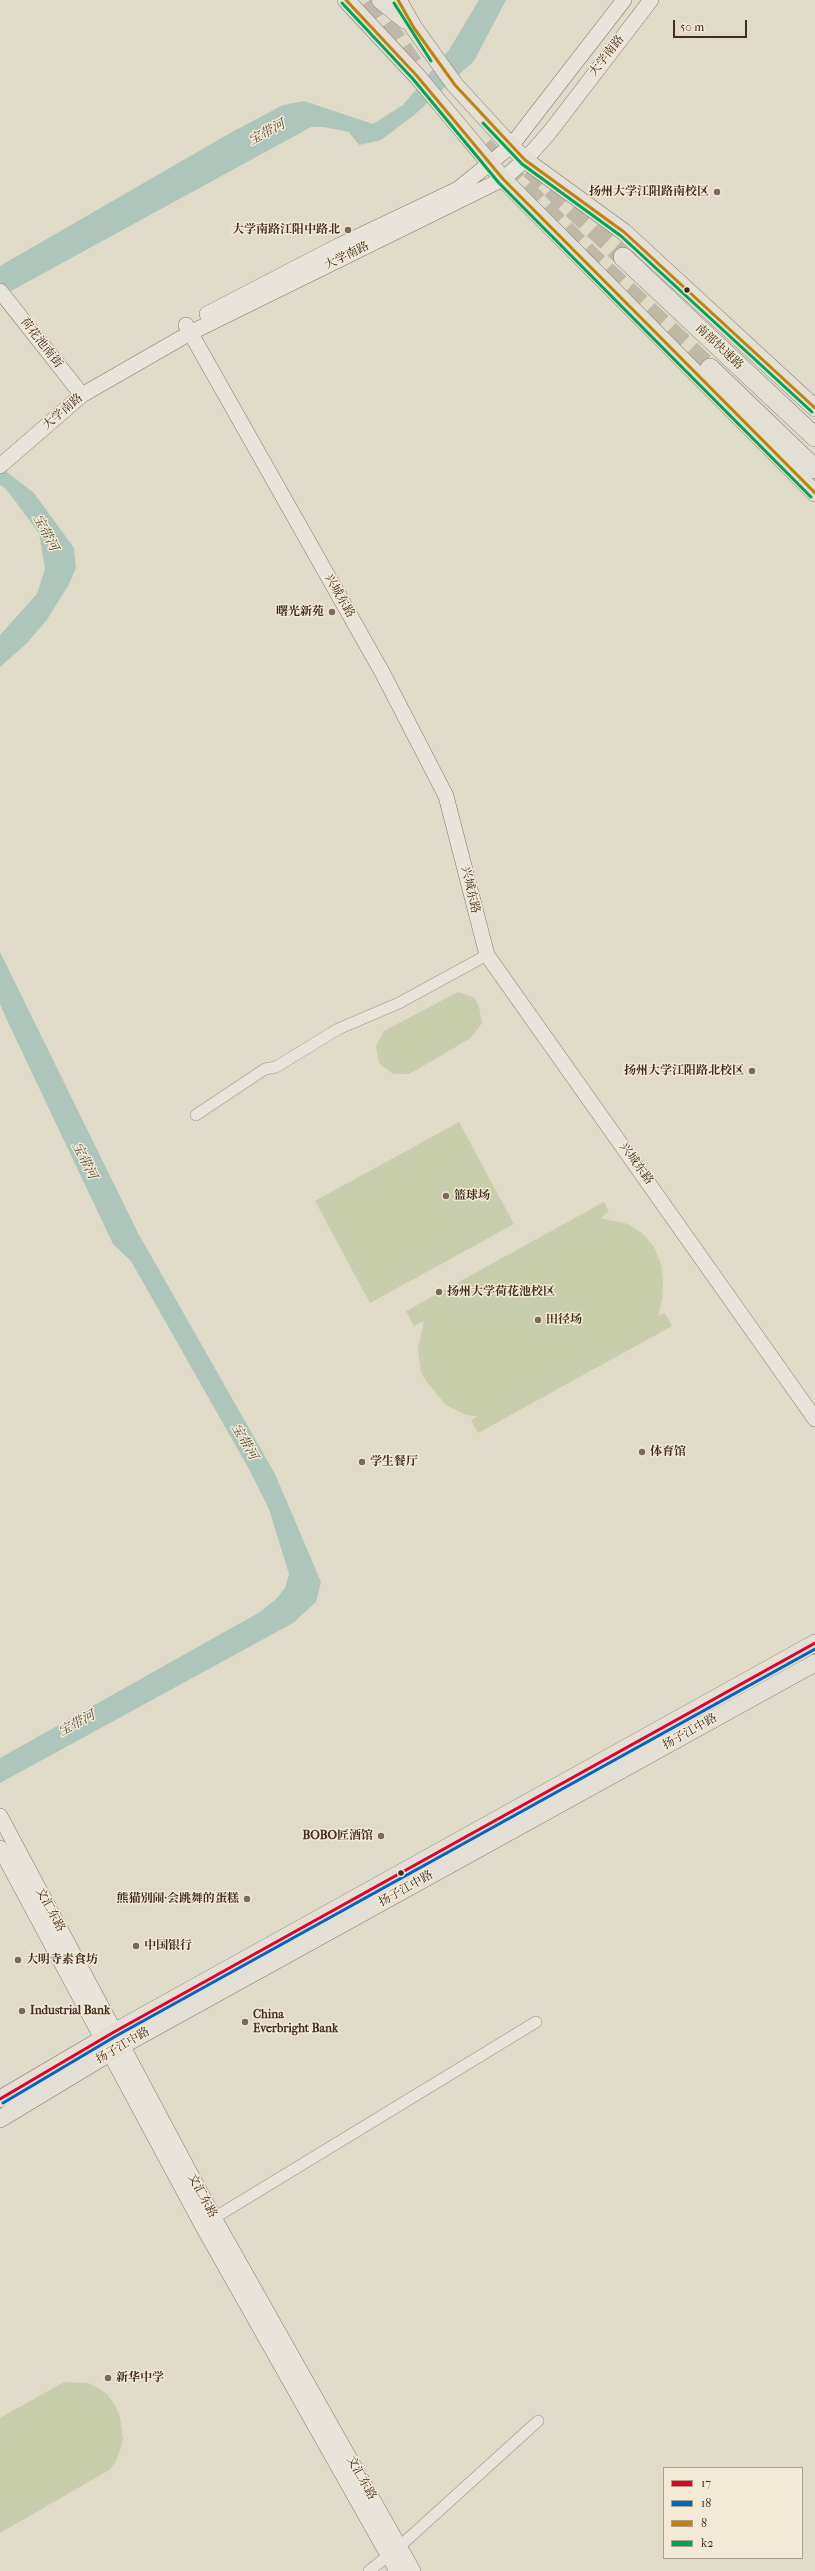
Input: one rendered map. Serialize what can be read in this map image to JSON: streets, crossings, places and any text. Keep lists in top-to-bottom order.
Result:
{
  "streets": {
    "highway": ["南部快速路"],
    "main road": ["扬子江中路"],
    "street": [
      "大学南路",
      "荷花池南街",
      "兴城东路",
      "文汇东路"
    ]
  },
  "crossings": [
    ["大学南路", "荷花池南街"],
    ["大学南路", "兴城东路"],
    ["扬子江中路", "文汇东路"]
  ],
  "water": ["宝带河"],
  "places": [
    "扬州大学江阳路南校区",
    "大学南路江阳中路北",
    "曙光新苑",
    "扬州大学江阳路北校区",
    "篮球场",
    "扬州大学荷花池校区",
    "田径场",
    "体育馆",
    "学生餐厅",
    "BOBO匠酒馆",
    "熊猫别闹·会跳舞的蛋糕",
    "中国银行",
    "大明寺素食坊",
    "Industrial Bank",
    "China Everbright Bank",
    "新华中学"
  ],
  "lines": [
    "transit line 8",
    "transit line k2",
    "transit line 17",
    "transit line 18"
  ],
  "legend": [
    "17",
    "18",
    "8",
    "k2"
  ],
  "scale_bar": "50 m"
}
